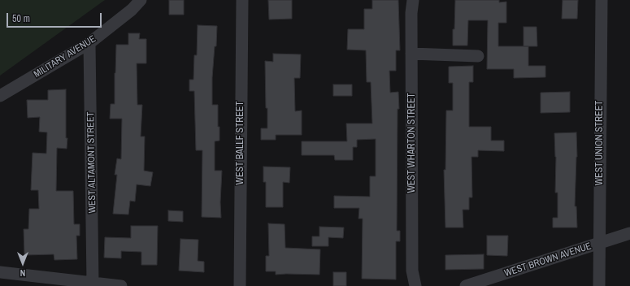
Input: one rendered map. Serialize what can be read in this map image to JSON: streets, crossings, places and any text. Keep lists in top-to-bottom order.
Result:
{
  "streets": {
    "street": [
      "MILITARY AVENUE",
      "WEST BALLF STREET",
      "WEST WHARTON STREET",
      "WEST UNION STREET",
      "WEST ALTAMONT STREET",
      "WEST BROWN AVENUE"
    ]
  },
  "crossings": [
    ["MILITARY AVENUE", "WEST ALTAMONT STREET"],
    ["WEST UNION STREET", "WEST BROWN AVENUE"]
  ],
  "scale_bar": "50 m",
  "north": "bottom"
}
